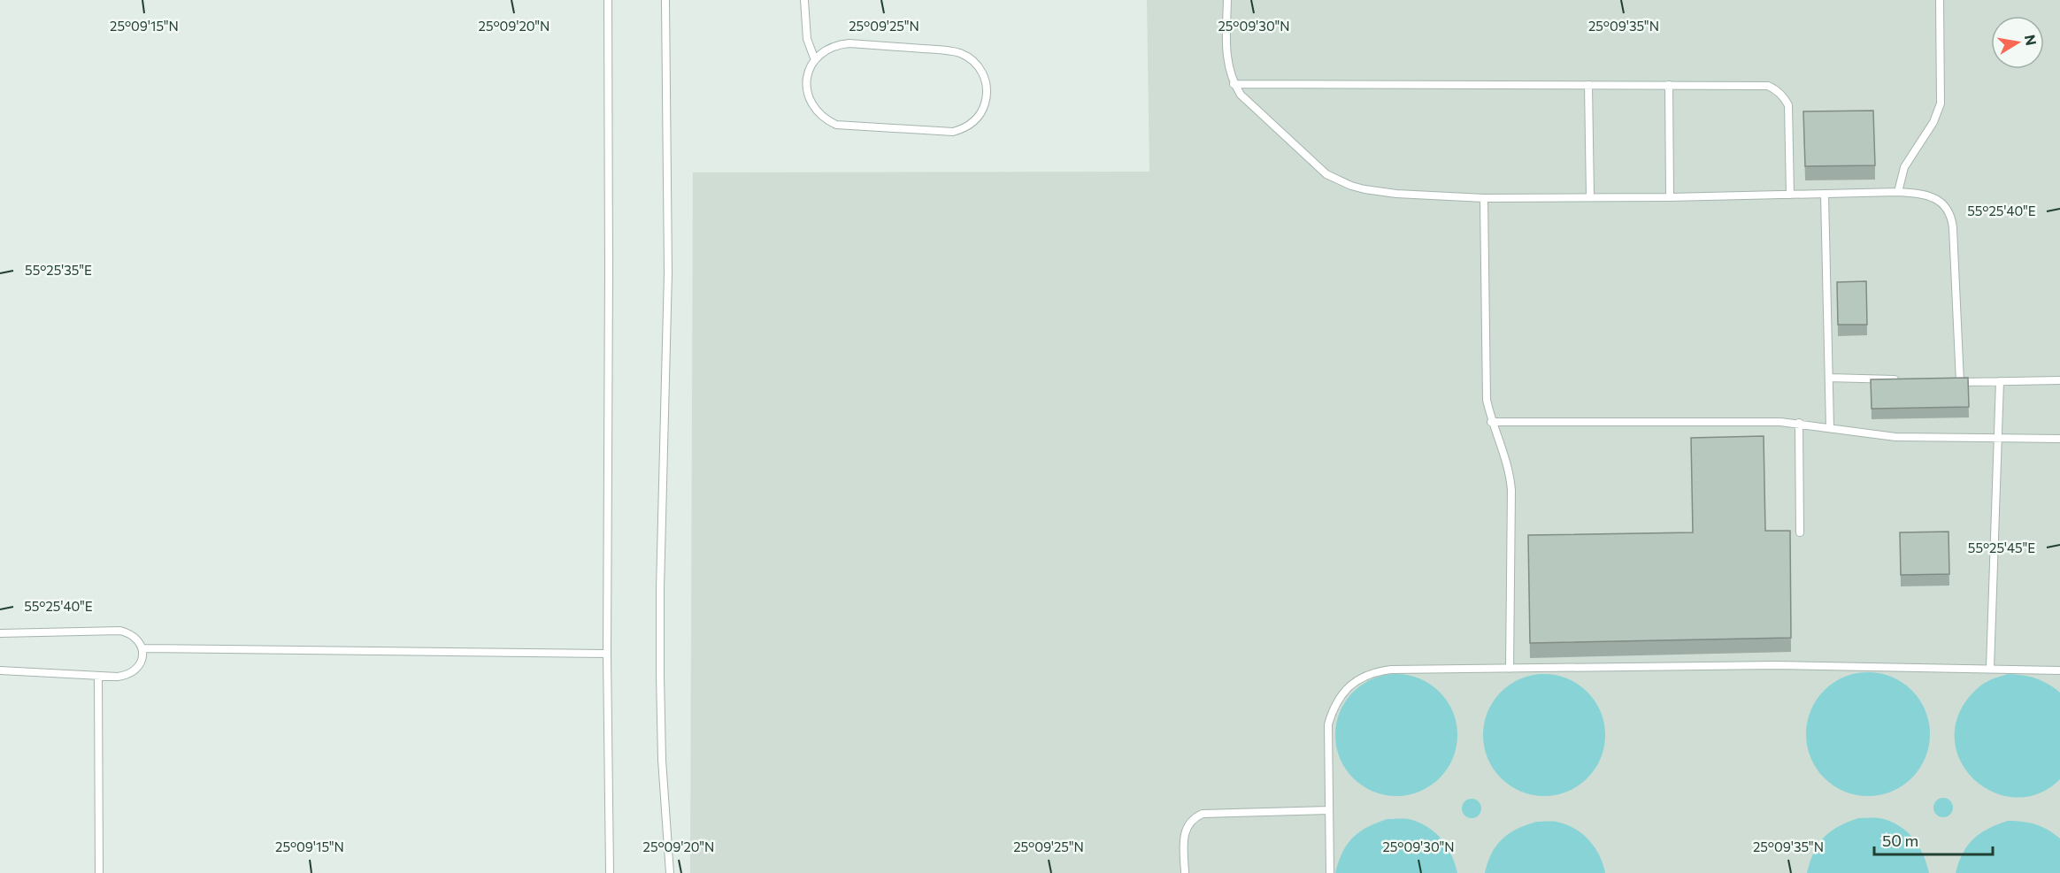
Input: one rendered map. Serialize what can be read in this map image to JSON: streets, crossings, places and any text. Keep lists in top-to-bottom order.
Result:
{
  "scale_bar": "50 m",
  "north": "right",
  "coordinates": [
    "25°09'15\"N",
    "25°09'20\"N",
    "25°09'25\"N",
    "25°09'30\"N",
    "25°09'35\"N",
    "55°25'40\"E",
    "55°25'35\"E",
    "55°25'45\"E"
  ]
}
